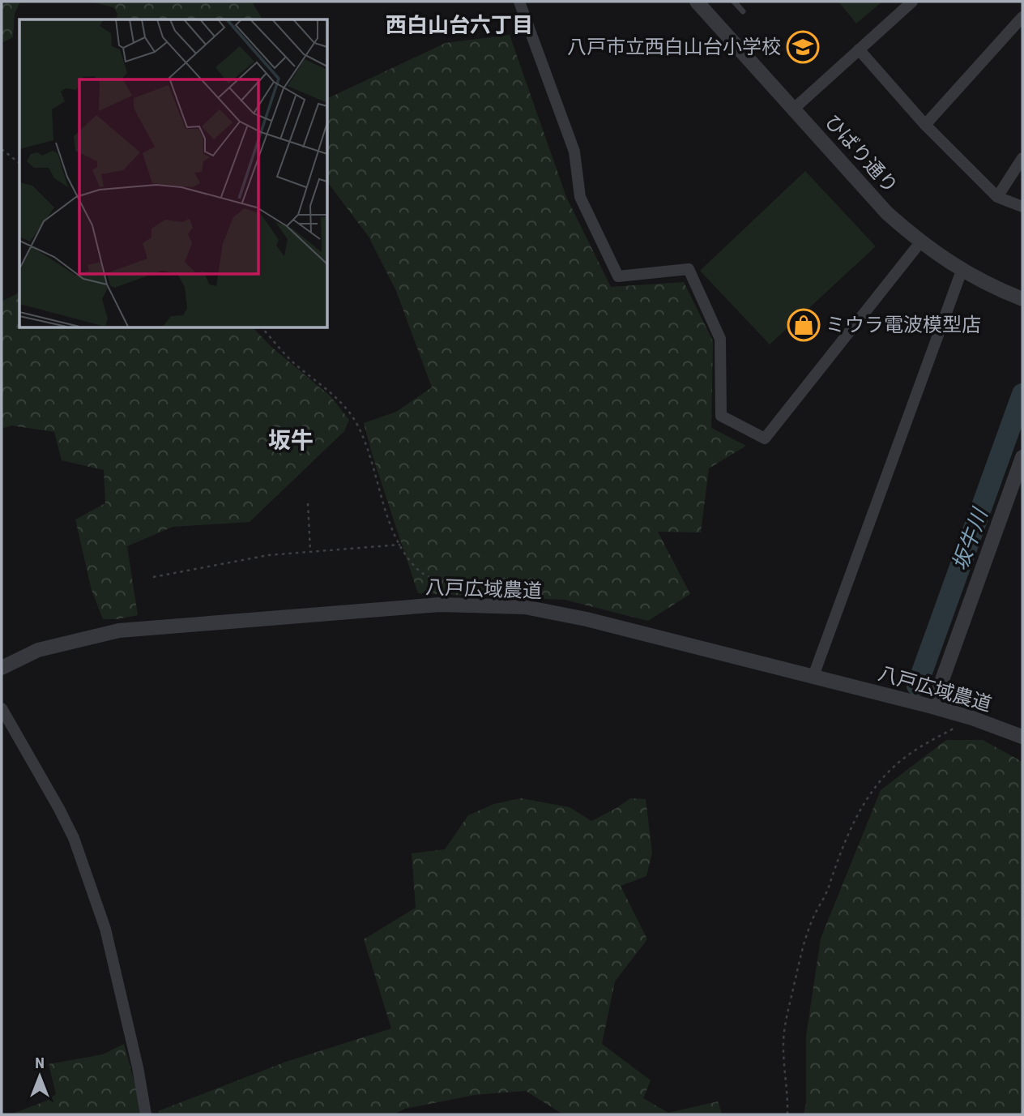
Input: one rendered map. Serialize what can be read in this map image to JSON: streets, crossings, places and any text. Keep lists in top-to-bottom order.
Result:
{
  "streets": {
    "street": ["ひばり通り", "八戸広域農道"]
  },
  "districts": ["西白山台六丁目", "坂牛"],
  "water": ["坂牛川"],
  "places": {
    "school or university": ["八戸市立西白山台小学校"],
    "shop": ["ミウラ電波模型店"]
  },
  "north": "top"
}
